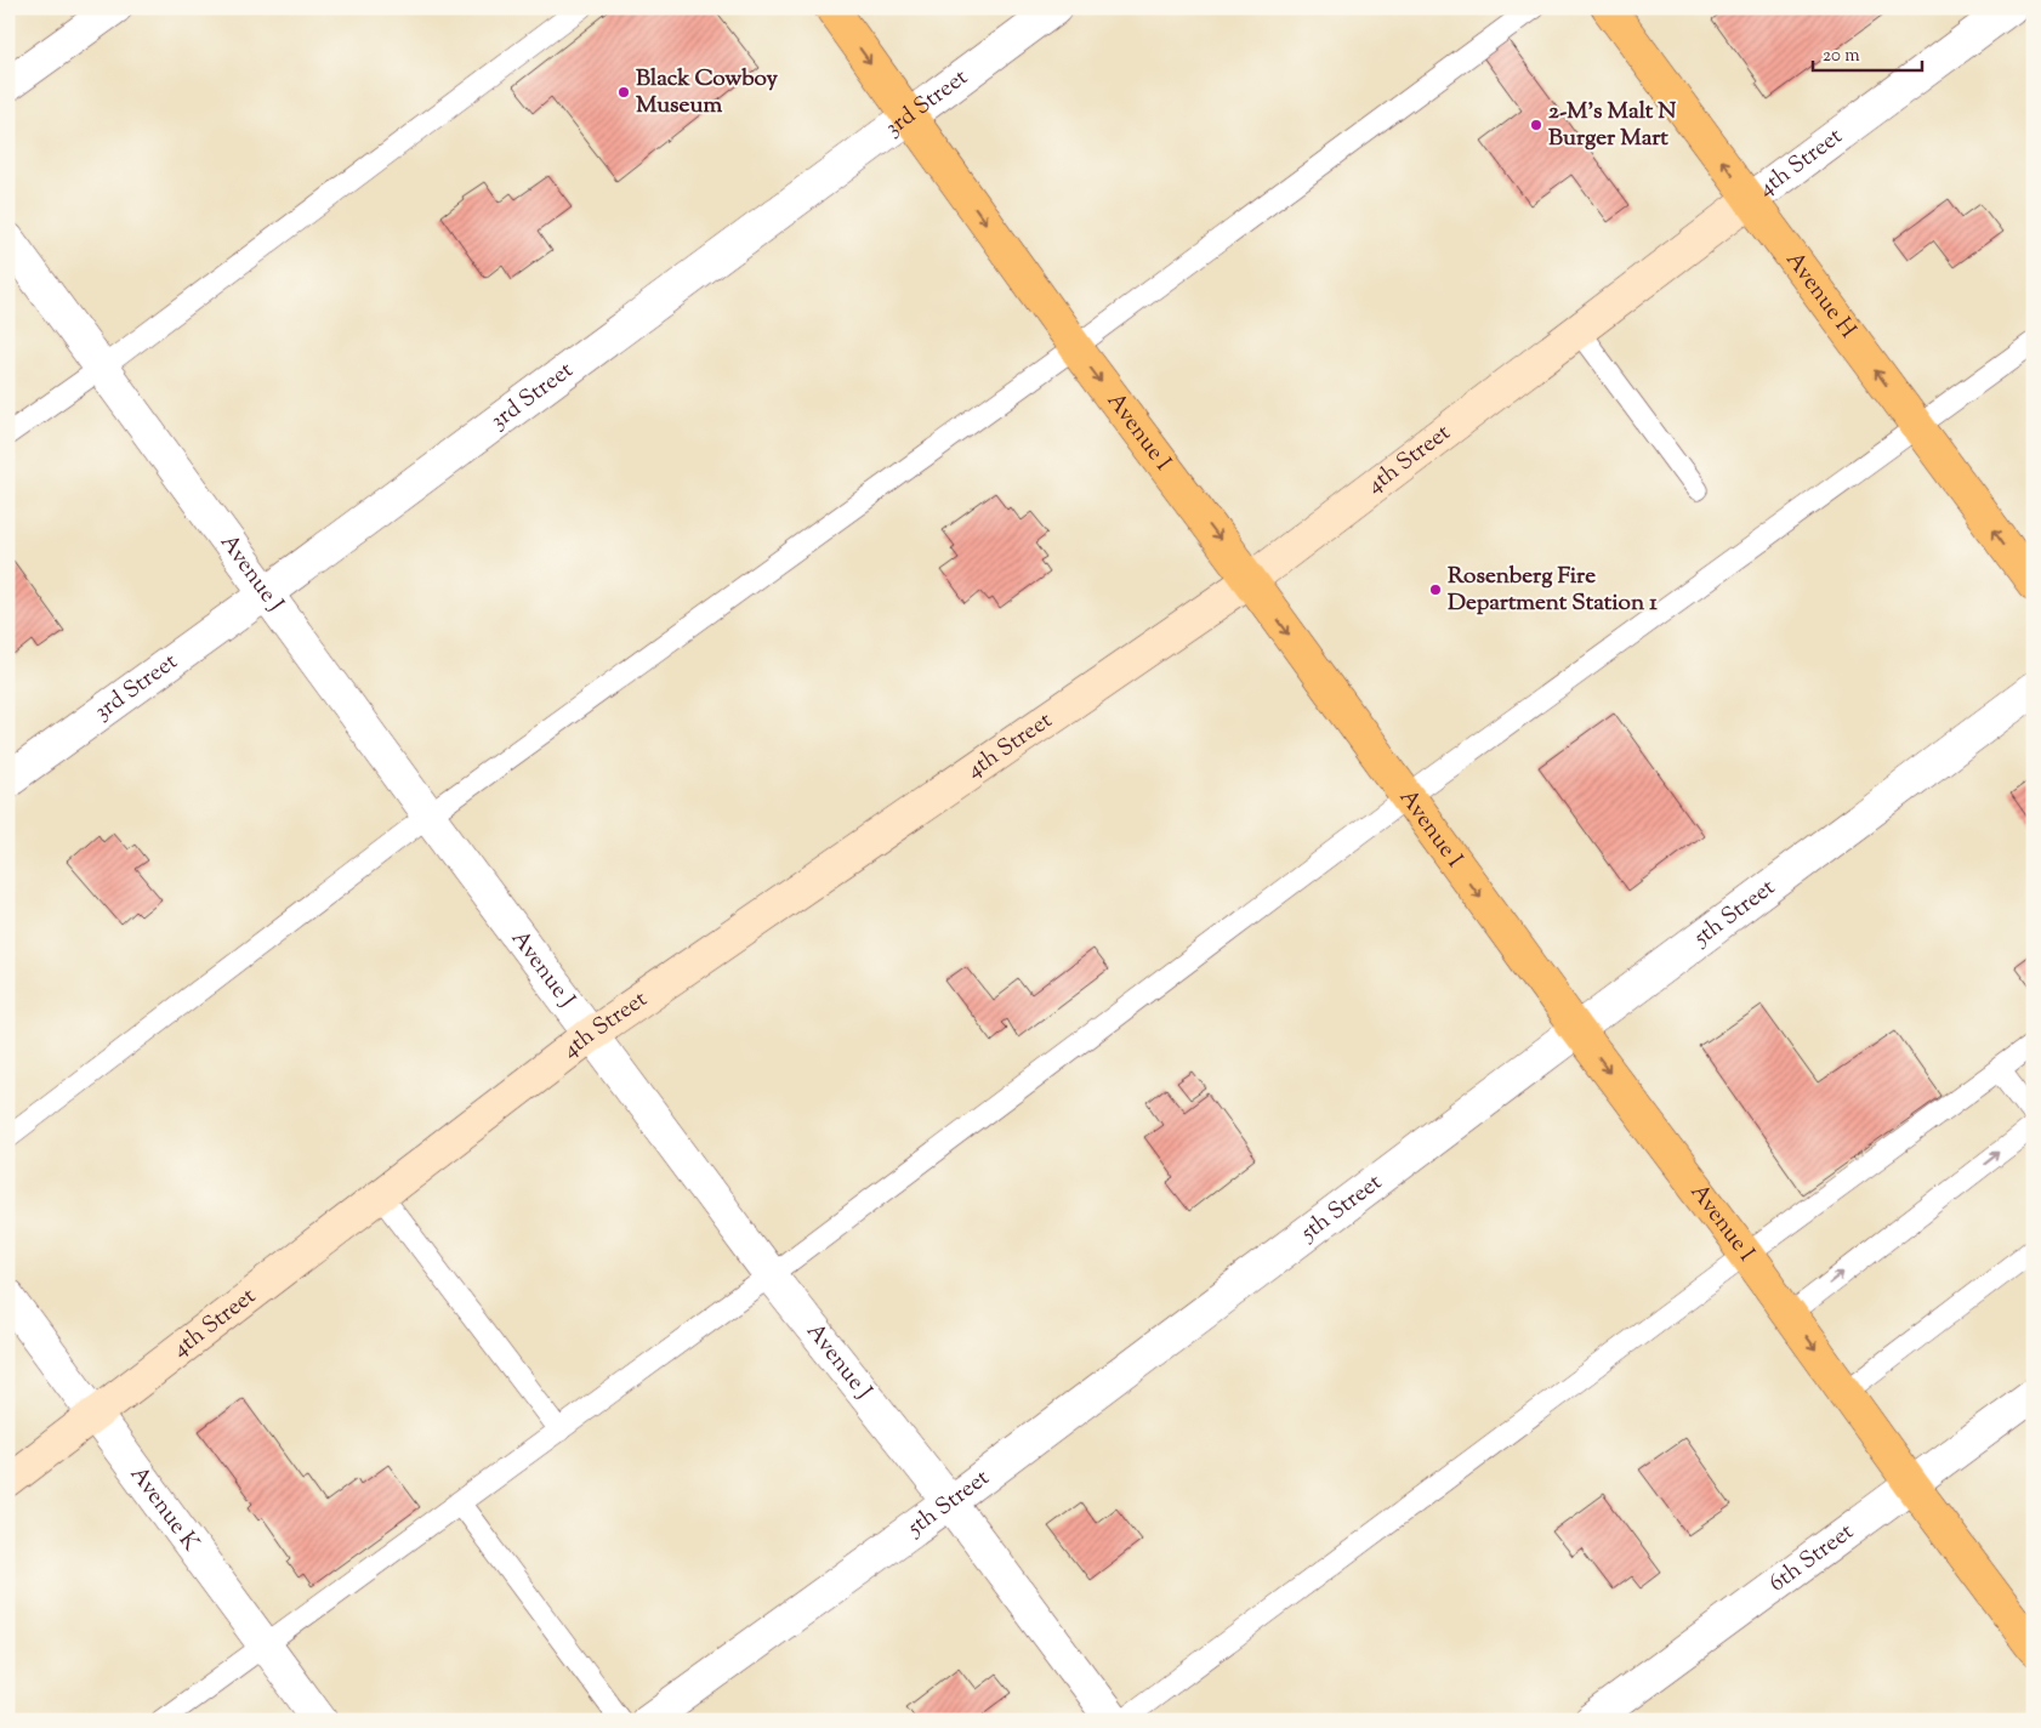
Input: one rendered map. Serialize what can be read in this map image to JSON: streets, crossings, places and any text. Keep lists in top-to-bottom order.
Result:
{
  "streets": {
    "main road": ["Avenue H", "Avenue I"],
    "street": [
      "3rd Street",
      "4th Street",
      "Avenue J",
      "5th Street",
      "Avenue K",
      "6th Street"
    ]
  },
  "crossings": [
    ["3rd Street", "Avenue I"],
    ["3rd Street", "Avenue J"],
    ["4th Street", "Avenue H"],
    ["4th Street", "Avenue I"],
    ["4th Street", "Avenue J"],
    ["4th Street", "Avenue K"],
    ["Avenue I", "5th Street"],
    ["Avenue I", "6th Street"],
    ["Avenue J", "5th Street"]
  ],
  "one_way": ["Avenue H", "Avenue I"],
  "places": ["Black Cowboy Museum", "2-M's Malt N Burger Mart", "Rosenberg Fire Department Station 1"],
  "scale_bar": "20 m"
}
